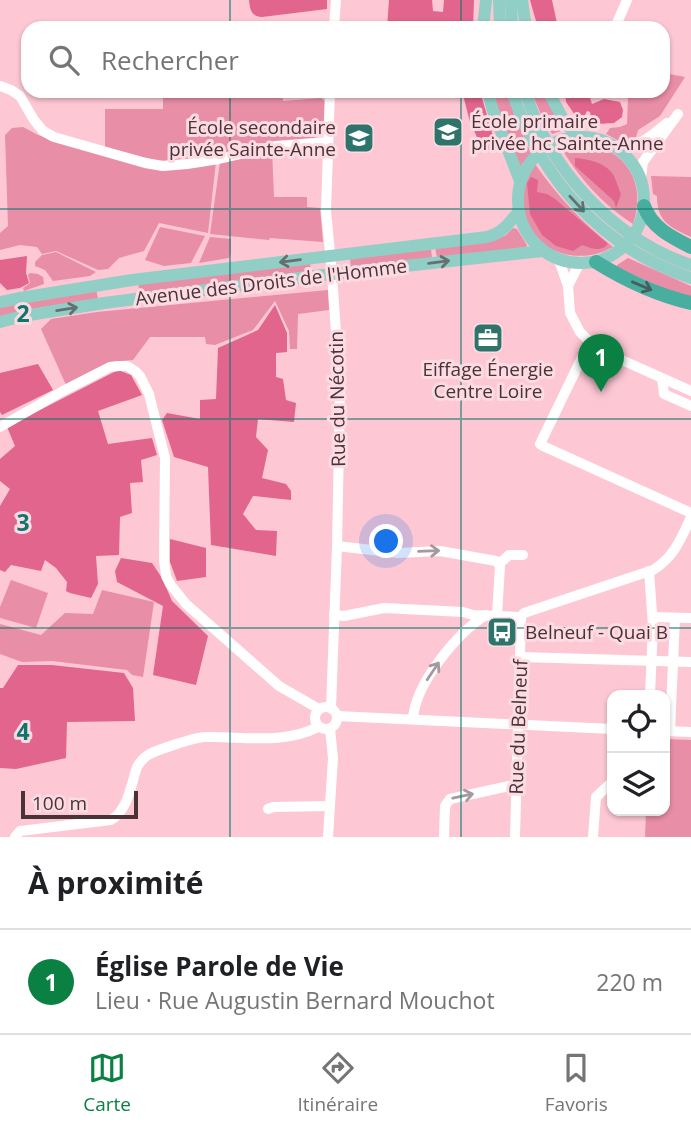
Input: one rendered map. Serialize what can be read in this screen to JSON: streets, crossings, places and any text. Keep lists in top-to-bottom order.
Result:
{
  "streets": {
    "main road": ["Avenue des Droits de l'Homme"],
    "street": ["Rue du Nécotin", "Rue du Belneuf"]
  },
  "crossings": [
    ["Avenue des Droits de l'Homme", "Rue du Nécotin"]
  ],
  "places": {
    "school or university": ["École primaire privée hc Sainte-Anne", "École secondaire privée Sainte-Anne"],
    "office": ["Eiffage Énergie Centre Loire"],
    "bus stop": ["Belneuf - Quai B"]
  },
  "scale_bar": "100 m",
  "page": {
    "search": "Rechercher",
    "pins": "1",
    "scale": "100 m",
    "heading": "À proximité",
    "list": [
      {
        "mark": "1",
        "name": "Église Parole de Vie",
        "note": "Lieu · Rue Augustin Bernard Mouchot",
        "value": "220 m"
      }
    ],
    "nav": ["Carte", "Itinéraire", "Favoris"]
  },
  "grid": {
    "rows": ["2", "3", "4"]
  }
}
